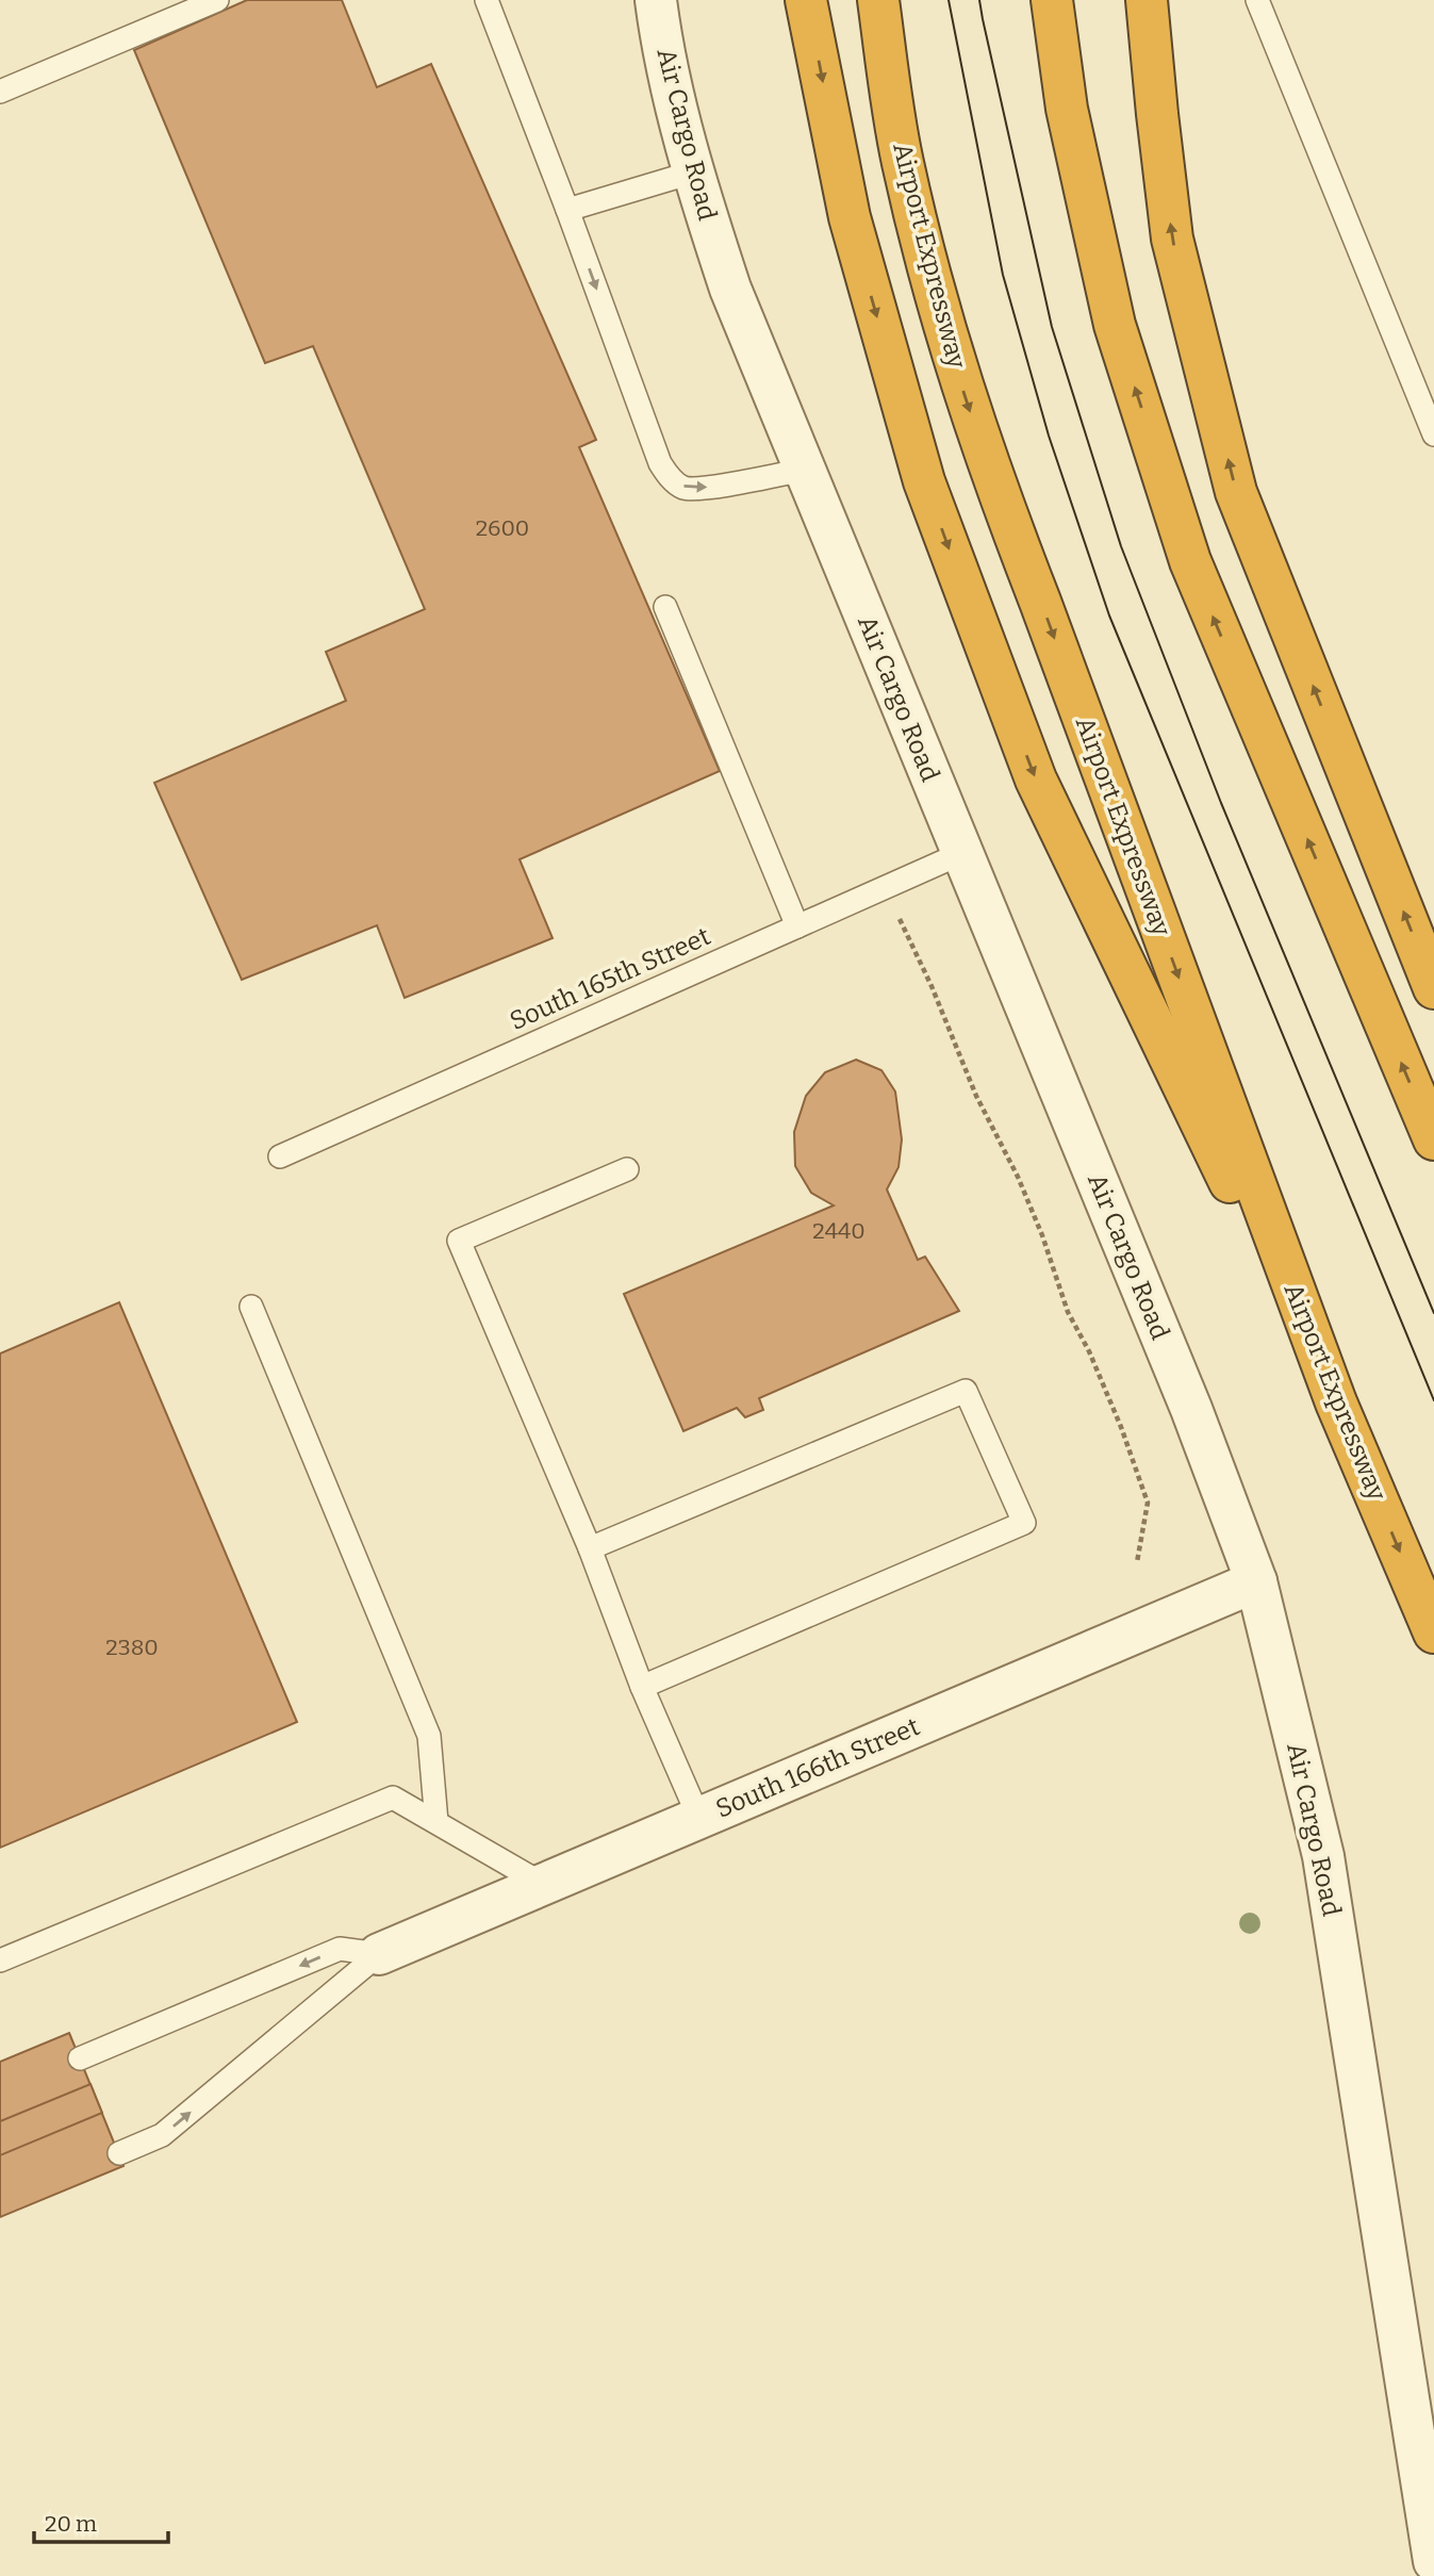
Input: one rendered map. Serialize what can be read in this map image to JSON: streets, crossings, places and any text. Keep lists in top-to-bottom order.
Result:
{
  "streets": {
    "highway": ["Airport Expressway"],
    "street": ["Air Cargo Road", "South 166th Street"],
    "lane": ["South 165th Street"]
  },
  "crossings": [
    ["Air Cargo Road", "South 165th Street"],
    ["Air Cargo Road", "South 166th Street"]
  ],
  "house_numbers": ["2600", "2440", "2380"],
  "scale_bar": "20 m"
}
